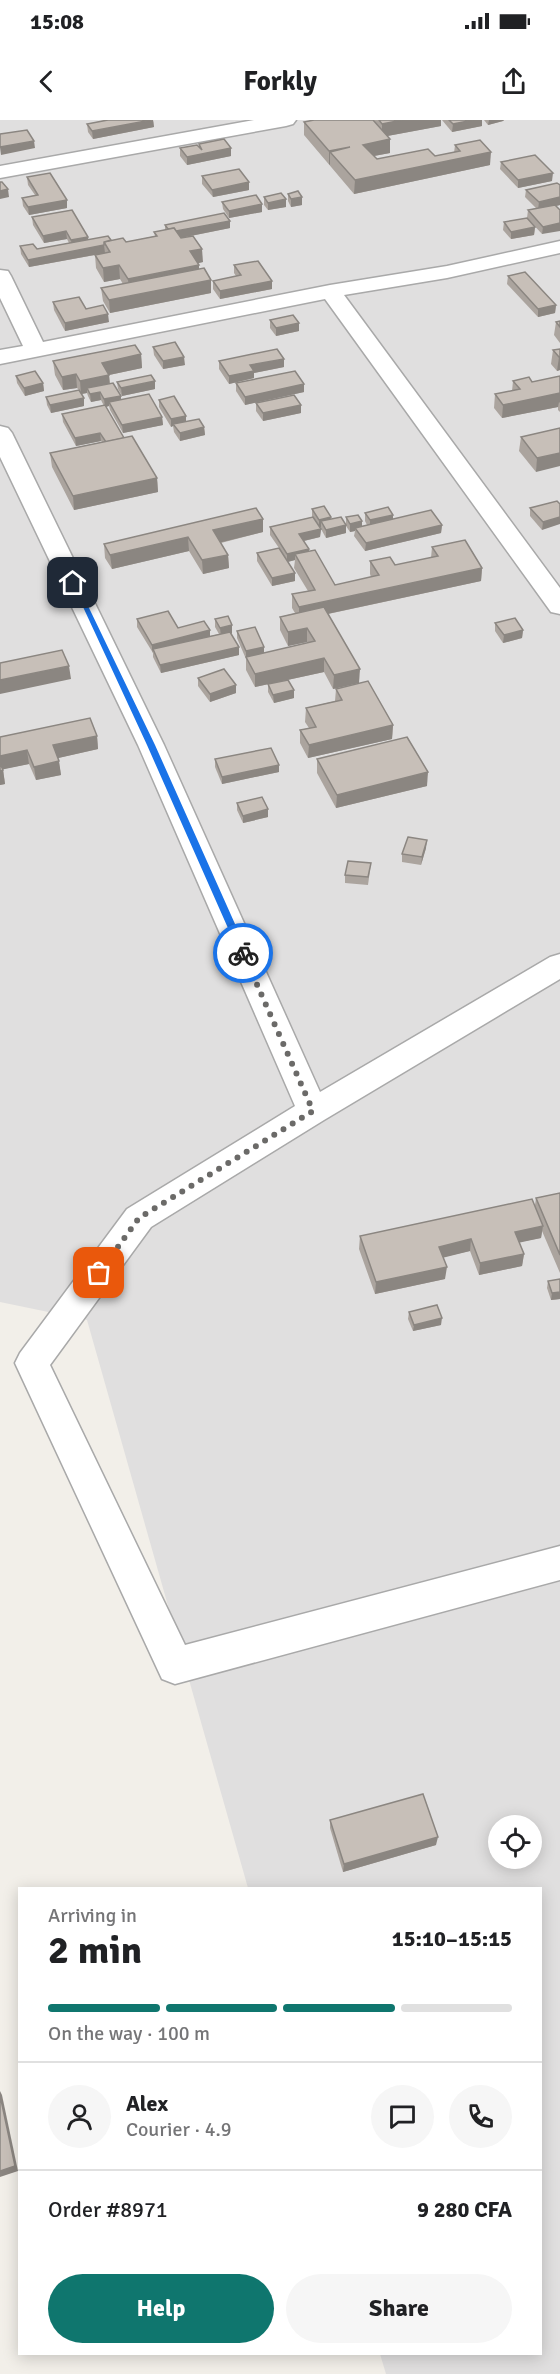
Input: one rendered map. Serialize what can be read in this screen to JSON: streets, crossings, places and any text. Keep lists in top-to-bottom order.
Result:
{
  "page": {
    "status": "15:08",
    "header": "Forkly",
    "heading": ["2 min", "Arriving in", "15:10–15:15"],
    "panel": [
      "Alex",
      "Courier · 4.9",
      "Order #8971",
      "9 280 CFA"
    ],
    "bar": "On the way · 100 m",
    "buttons": ["Help", "Share"]
  }
}
